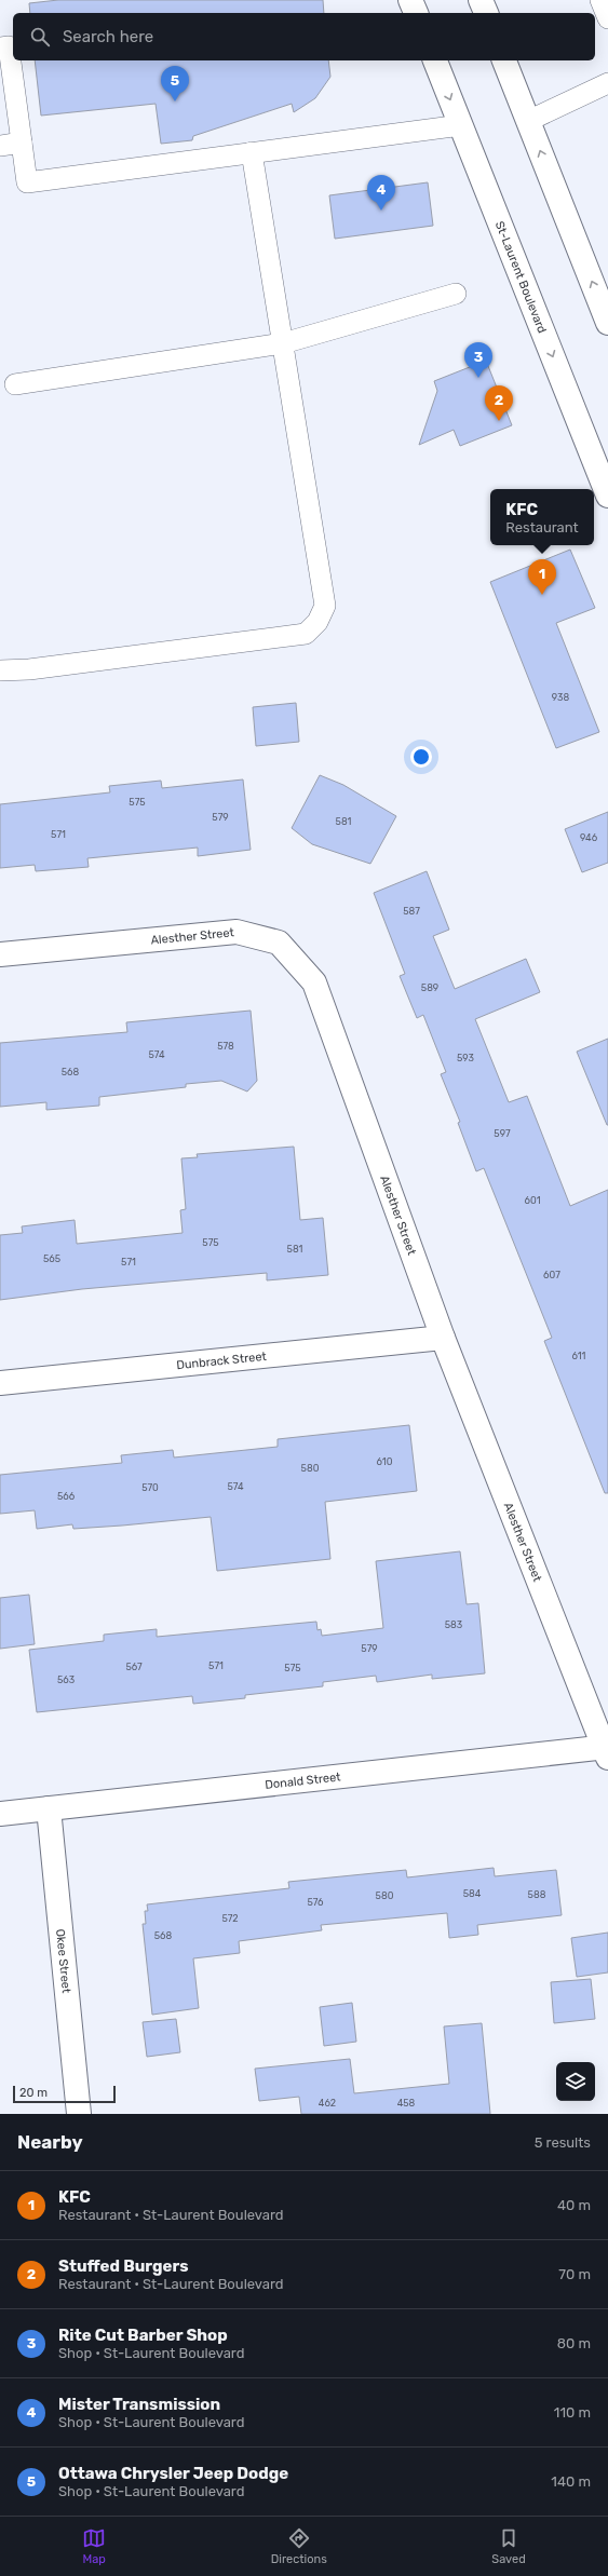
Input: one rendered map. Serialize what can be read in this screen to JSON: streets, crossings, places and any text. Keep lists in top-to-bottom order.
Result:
{
  "streets": {
    "street": [
      "St-Laurent Boulevard",
      "Alesther Street",
      "Dunbrack Street",
      "Donald Street",
      "Okee Street"
    ]
  },
  "crossings": [
    ["Alesther Street", "Dunbrack Street"],
    ["Alesther Street", "Donald Street"],
    ["Donald Street", "Okee Street"]
  ],
  "house_numbers": [
    "938",
    "575",
    "579",
    "581",
    "571",
    "946",
    "587",
    "589",
    "578",
    "574",
    "593",
    "568",
    "597",
    "601",
    "575",
    "581",
    "565",
    "571",
    "607",
    "611",
    "610",
    "580",
    "574",
    "570",
    "566",
    "583",
    "579",
    "571",
    "567",
    "575",
    "563",
    "584",
    "588",
    "580",
    "576",
    "572",
    "568",
    "462",
    "458"
  ],
  "scale_bar": "20 m",
  "page": {
    "search": "Search here",
    "pins": [
      "5",
      "4",
      "3",
      "2",
      "1"
    ],
    "popup": ["KFC", "Restaurant"],
    "scale": "20 m",
    "heading": ["Nearby", "5 results"],
    "list": [
      {
        "mark": "1",
        "name": "KFC",
        "note": "Restaurant · St-Laurent Boulevard",
        "value": "40 m"
      },
      {
        "mark": "2",
        "name": "Stuffed Burgers",
        "note": "Restaurant · St-Laurent Boulevard",
        "value": "70 m"
      },
      {
        "mark": "3",
        "name": "Rite Cut Barber Shop",
        "note": "Shop · St-Laurent Boulevard",
        "value": "80 m"
      },
      {
        "mark": "4",
        "name": "Mister Transmission",
        "note": "Shop · St-Laurent Boulevard",
        "value": "110 m"
      },
      {
        "mark": "5",
        "name": "Ottawa Chrysler Jeep Dodge",
        "note": "Shop · St-Laurent Boulevard",
        "value": "140 m"
      }
    ],
    "nav": ["Map", "Directions", "Saved"]
  }
}
